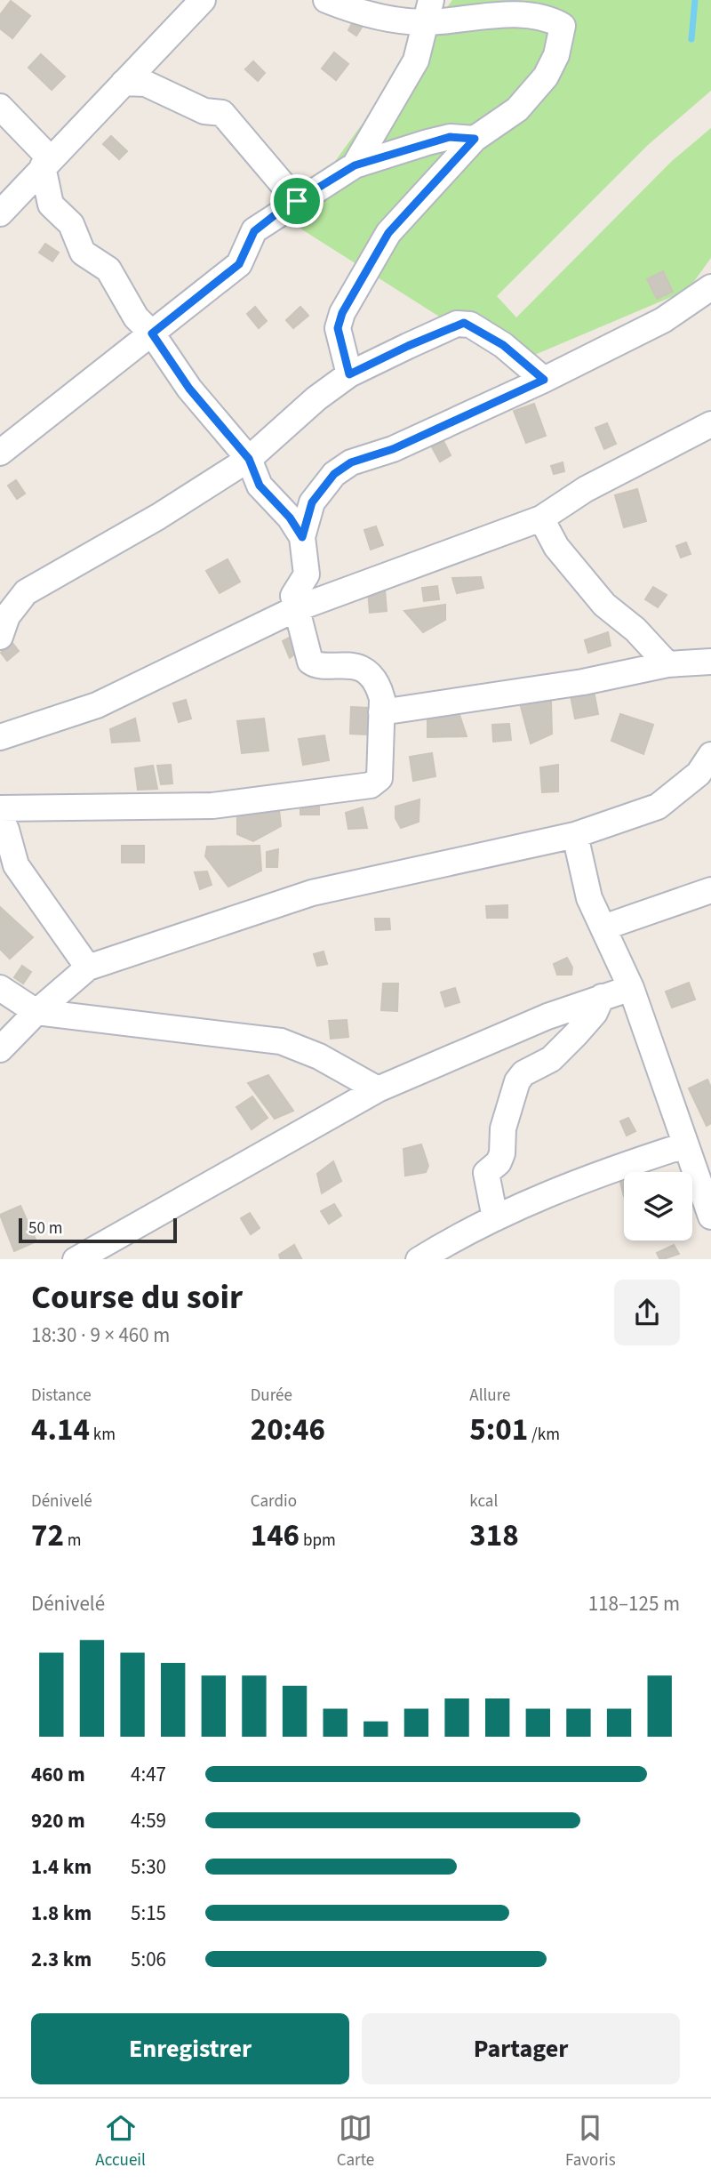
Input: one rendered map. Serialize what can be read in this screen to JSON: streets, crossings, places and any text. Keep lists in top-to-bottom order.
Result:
{
  "scale_bar": "50 m",
  "page": {
    "scale": "50 m",
    "heading": ["Course du soir", "18:30 · 9 × 460 m"],
    "stats": [
      ["Distance", "4.14 km"],
      ["Durée", "20:46"],
      ["Allure", "5:01 /km"],
      ["Dénivelé", "72 m"],
      ["Cardio", "146 bpm"],
      ["kcal", "318"]
    ],
    "chart": ["Dénivelé", "118–125 m"],
    "list": [
      {
        "name": "460 m",
        "note": "4:47"
      },
      {
        "name": "920 m",
        "note": "4:59"
      },
      {
        "name": "1.4 km",
        "note": "5:30"
      },
      {
        "name": "1.8 km",
        "note": "5:15"
      },
      {
        "name": "2.3 km",
        "note": "5:06"
      }
    ],
    "buttons": ["Enregistrer", "Partager"],
    "tabs": ["Accueil", "Carte", "Favoris"]
  }
}
